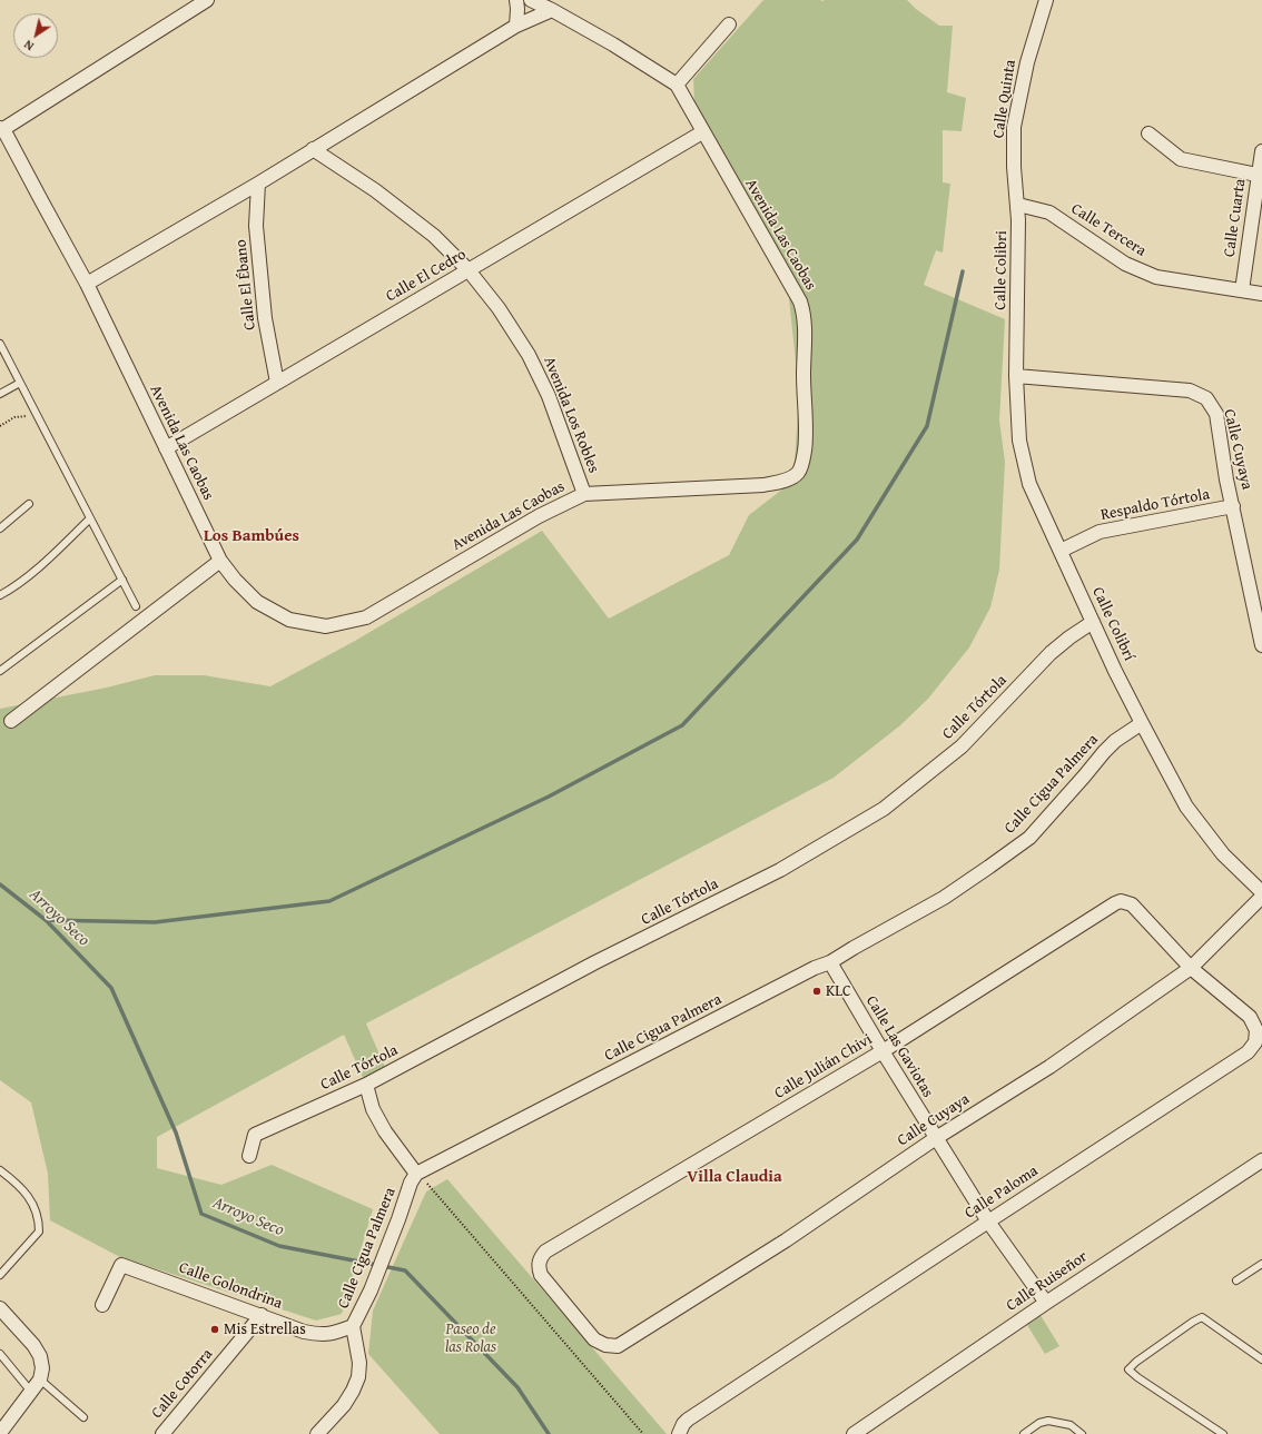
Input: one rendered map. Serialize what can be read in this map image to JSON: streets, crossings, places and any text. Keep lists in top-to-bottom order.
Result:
{
  "streets": {
    "street": [
      "Calle Quinta",
      "Calle Cuarta",
      "Calle Tercera",
      "Avenida Las Caobas",
      "Calle Colibri",
      "Calle El Cedro",
      "Calle El Ébano",
      "Avenida Los Robles",
      "Calle Cuyaya",
      "Respaldo Tórtola",
      "Calle Colibrí",
      "Calle Tórtola",
      "Calle Cigua Palmera",
      "Calle Las Gaviotas",
      "Calle Julián Chivi",
      "Calle Paloma",
      "Calle Ruiseñor",
      "Calle Golondrina",
      "Calle Cotorra"
    ]
  },
  "crossings": [
    ["Calle Quinta", "Calle Tercera"],
    ["Calle Quinta", "Calle Colibri"],
    ["Calle Cuarta", "Calle Tercera"],
    ["Calle Tercera", "Calle Colibri"],
    ["Avenida Las Caobas", "Calle El Cedro"],
    ["Avenida Las Caobas", "Avenida Los Robles"],
    ["Calle Colibri", "Calle Colibrí"],
    ["Calle El Cedro", "Calle El Ébano"],
    ["Calle El Cedro", "Avenida Los Robles"],
    ["Calle Cuyaya", "Respaldo Tórtola"],
    ["Calle Cuyaya", "Calle Colibrí"],
    ["Calle Cuyaya", "Calle Las Gaviotas"],
    ["Calle Cuyaya", "Calle Julián Chivi"],
    ["Calle Cuyaya", "Calle Paloma"],
    ["Respaldo Tórtola", "Calle Colibrí"],
    ["Calle Colibrí", "Calle Tórtola"],
    ["Calle Colibrí", "Calle Cigua Palmera"],
    ["Calle Cigua Palmera", "Calle Las Gaviotas"],
    ["Calle Cigua Palmera", "Calle Golondrina"],
    ["Calle Las Gaviotas", "Calle Julián Chivi"],
    ["Calle Las Gaviotas", "Calle Paloma"],
    ["Calle Las Gaviotas", "Calle Ruiseñor"],
    ["Calle Julián Chivi", "Calle Paloma"],
    ["Calle Golondrina", "Calle Cotorra"]
  ],
  "districts": ["Los Bambúes", "Villa Claudia"],
  "water": ["Arroyo Seco"],
  "parks": ["Paseo de las Rolas"],
  "places": ["KLC", "Mis Estrellas"],
  "north": "bottom left"
}
